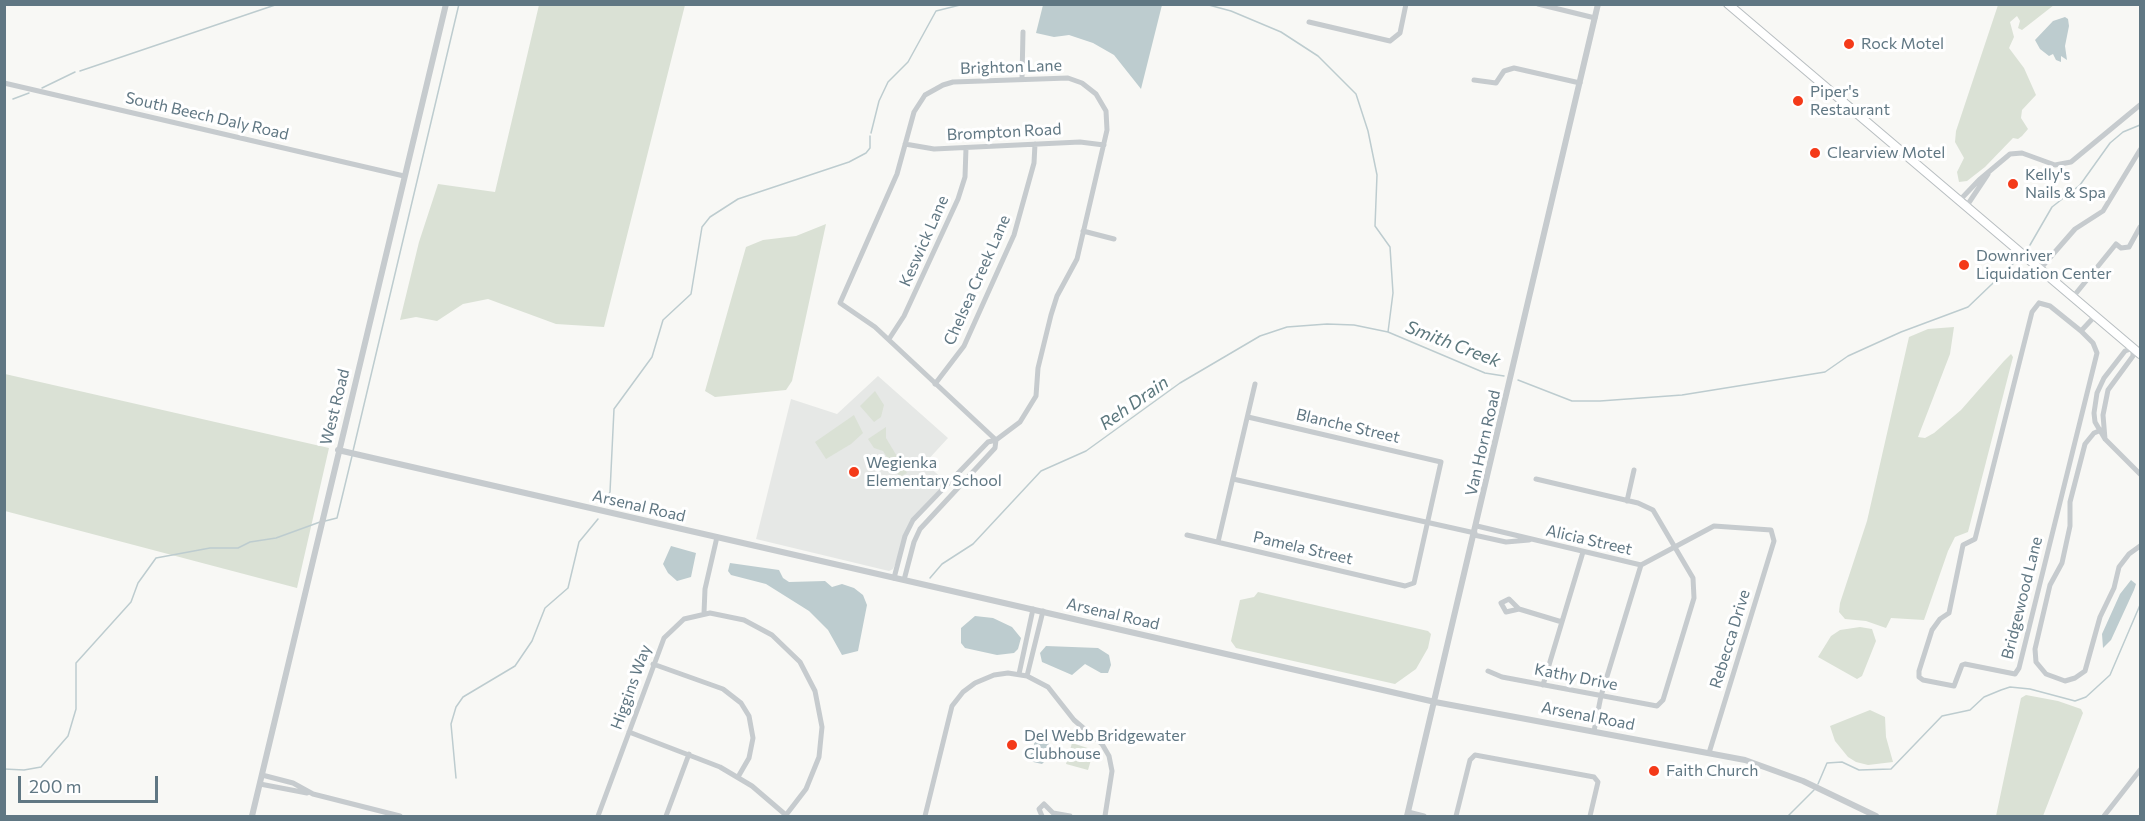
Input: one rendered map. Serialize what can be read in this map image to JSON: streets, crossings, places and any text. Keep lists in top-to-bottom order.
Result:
{
  "streets": {
    "street": [
      "Brighton Lane",
      "South Beech Daly Road",
      "Brompton Road",
      "Keswick Lane",
      "Chelsea Creek Lane",
      "West Road",
      "Blanche Street",
      "Van Horn Road",
      "Arsenal Road",
      "Alicia Street",
      "Pamela Street",
      "Bridgewood Lane",
      "Rebecca Drive",
      "Kathy Drive",
      "Higgins Way"
    ]
  },
  "crossings": [
    ["Brighton Lane", "Brompton Road"],
    ["Brighton Lane", "Keswick Lane"],
    ["Brighton Lane", "Arsenal Road"],
    ["South Beech Daly Road", "West Road"],
    ["Brompton Road", "Keswick Lane"],
    ["Brompton Road", "Chelsea Creek Lane"],
    ["West Road", "Arsenal Road"],
    ["Blanche Street", "Alicia Street"],
    ["Blanche Street", "Pamela Street"],
    ["Van Horn Road", "Arsenal Road"],
    ["Van Horn Road", "Alicia Street"],
    ["Arsenal Road", "Rebecca Drive"],
    ["Alicia Street", "Pamela Street"],
    ["Alicia Street", "Rebecca Drive"],
    ["Alicia Street", "Kathy Drive"]
  ],
  "water": ["Smith Creek", "Reh Drain"],
  "places": [
    "Rock Motel",
    "Piper's Restaurant",
    "Clearview Motel",
    "Kelly's Nails & Spa",
    "Downriver Liquidation Center",
    "Wegienka Elementary School",
    "Del Webb Bridgewater Clubhouse",
    "Faith Church"
  ],
  "scale_bar": "200 m"
}
